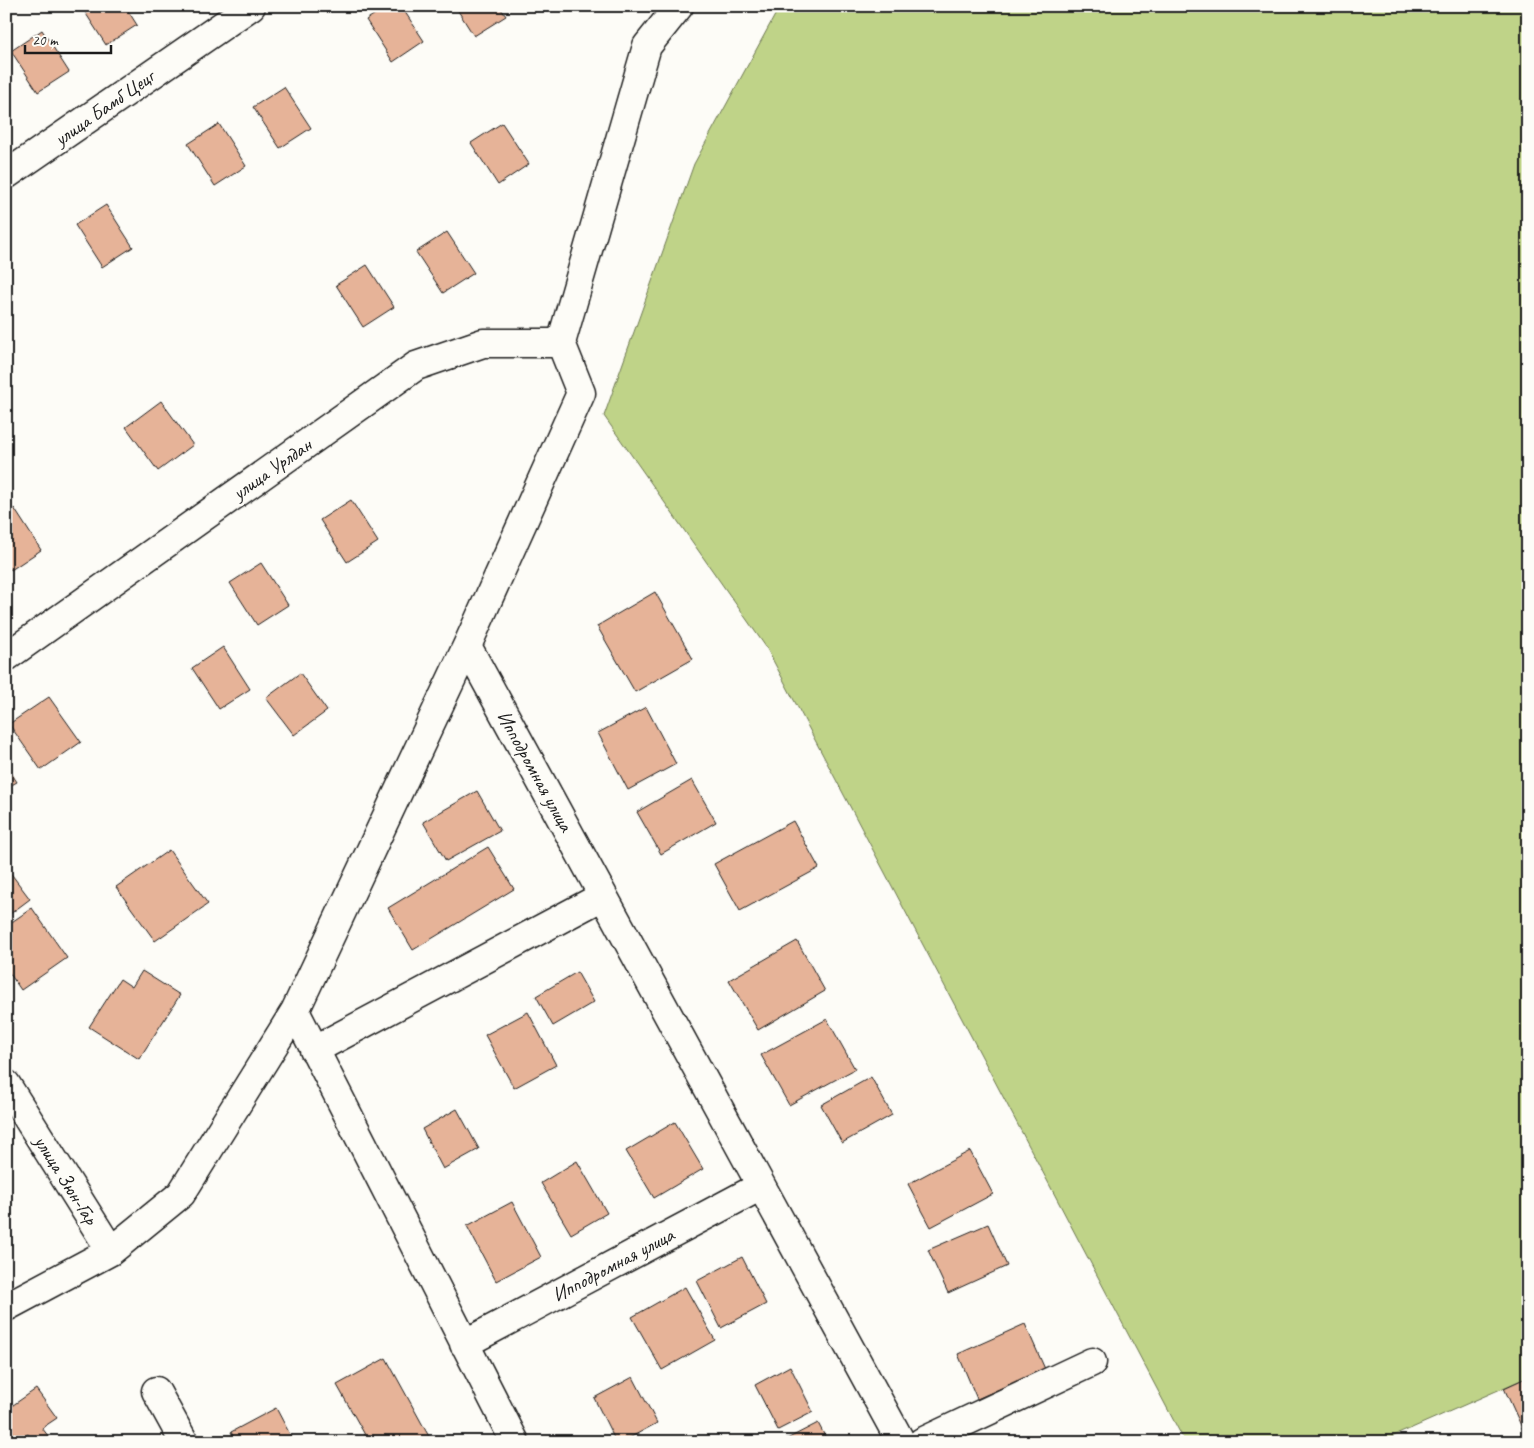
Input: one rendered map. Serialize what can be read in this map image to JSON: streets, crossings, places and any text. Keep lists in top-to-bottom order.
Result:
{
  "streets": {
    "street": [
      "улица Бамб Цецг",
      "улица Урлдан",
      "Ипподромная улица",
      "улица Зюн-Гар"
    ]
  },
  "scale_bar": "20 m"
}
